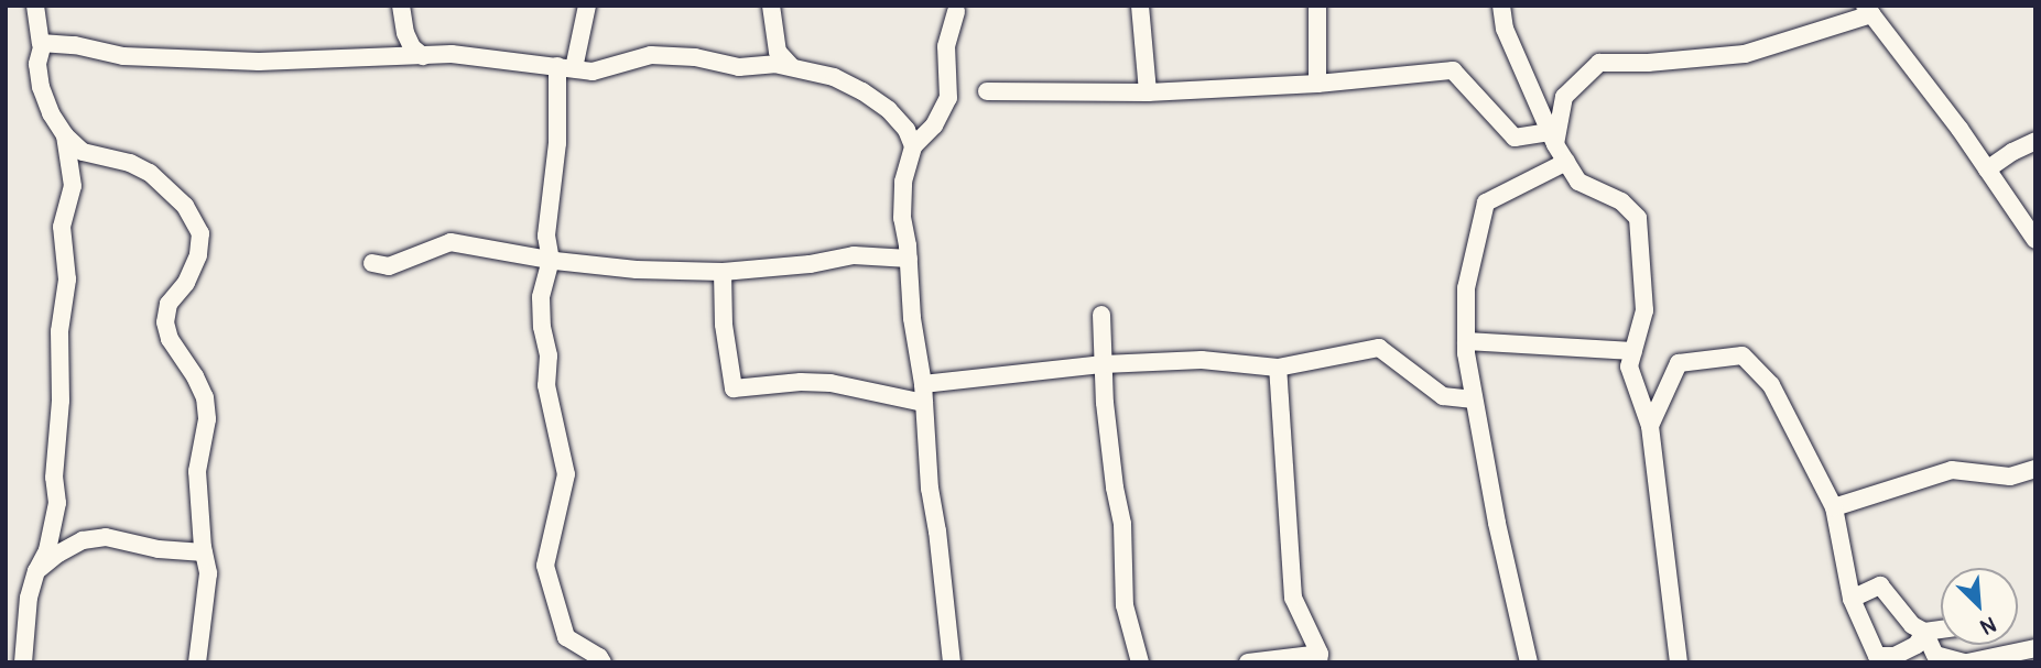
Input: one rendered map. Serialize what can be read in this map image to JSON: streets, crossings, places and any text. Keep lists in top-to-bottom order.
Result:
{
  "north": "bottom right"
}
